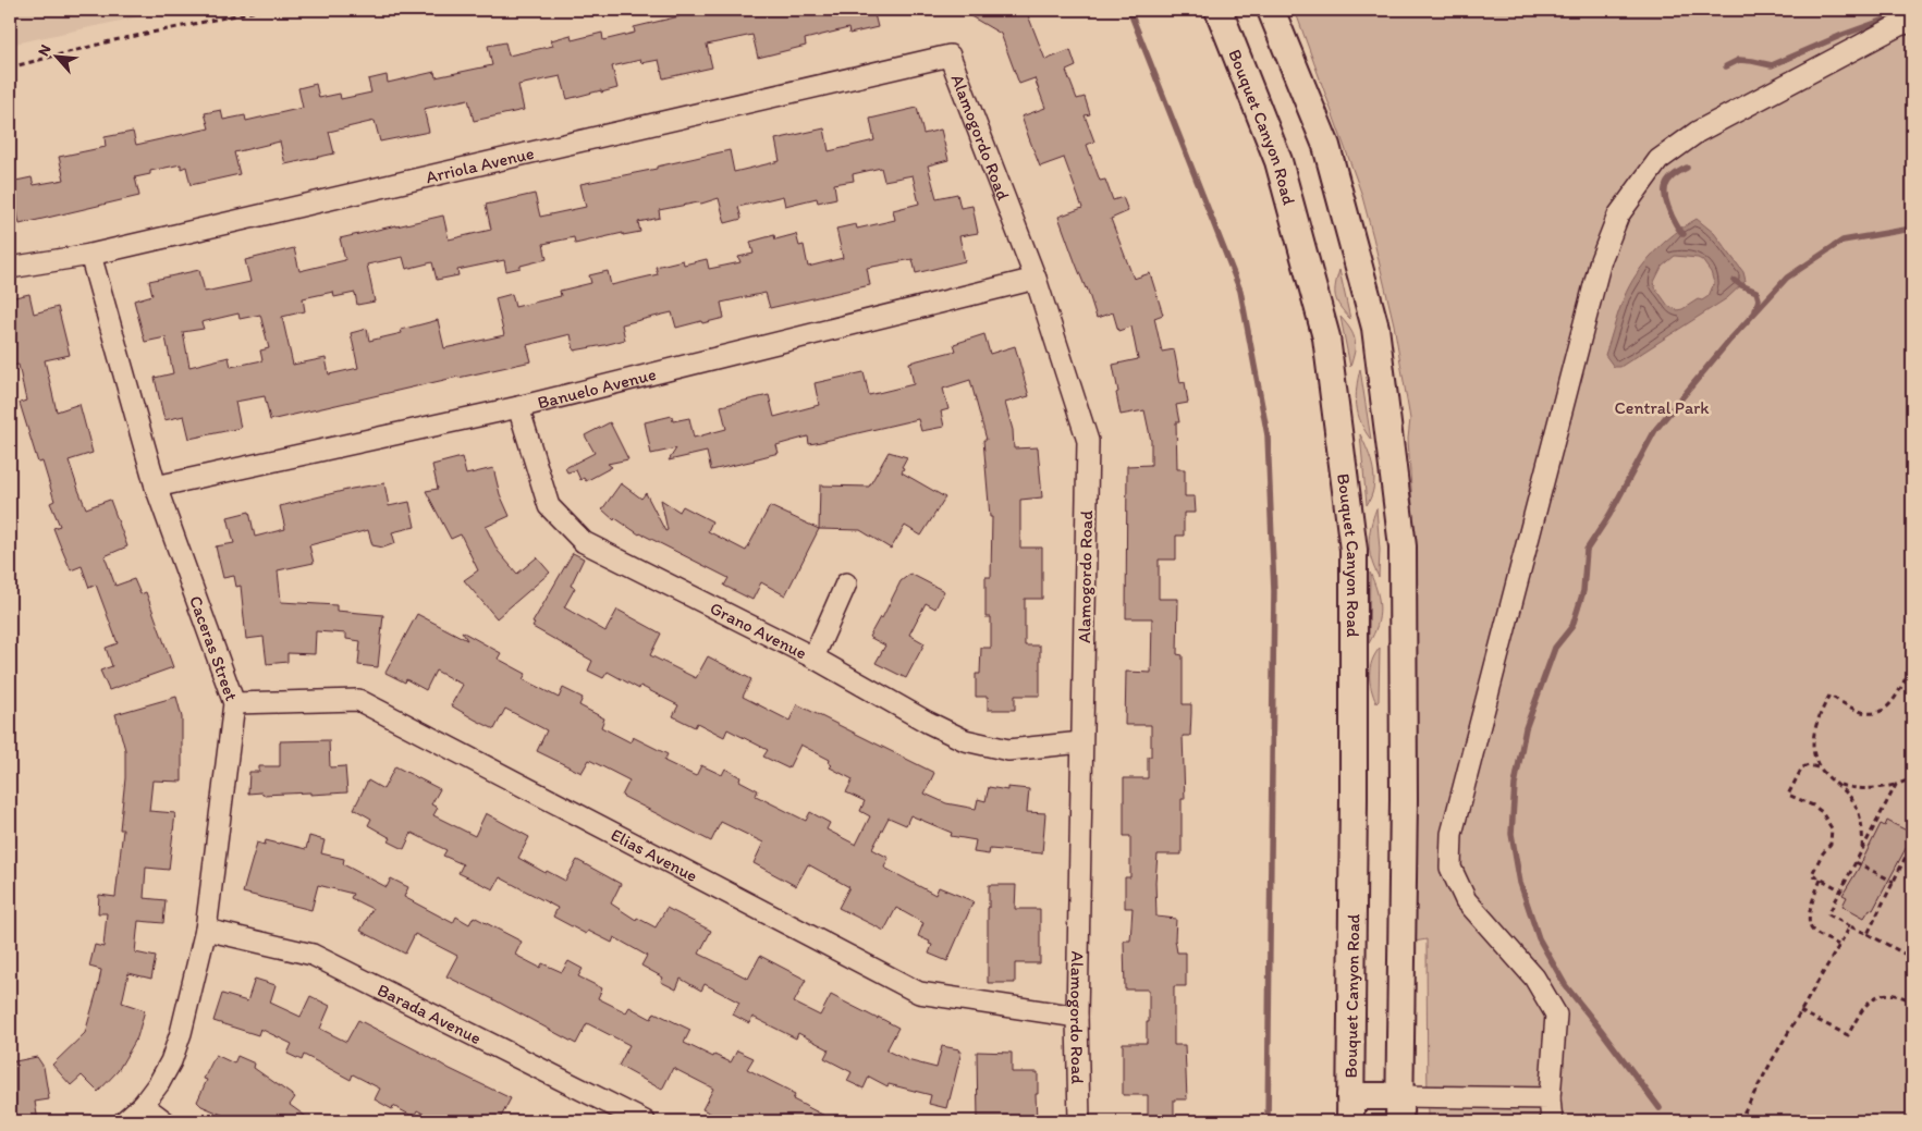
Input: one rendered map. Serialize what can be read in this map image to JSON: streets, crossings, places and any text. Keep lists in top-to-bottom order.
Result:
{
  "streets": {
    "main road": ["Bouquet Canyon Road"],
    "street": [
      "Alamogordo Road",
      "Arriola Avenue",
      "Banuelo Avenue",
      "Grano Avenue",
      "Caceras Street",
      "Elias Avenue",
      "Barada Avenue"
    ]
  },
  "crossings": [
    ["Alamogordo Road", "Arriola Avenue"],
    ["Alamogordo Road", "Banuelo Avenue"],
    ["Alamogordo Road", "Grano Avenue"],
    ["Alamogordo Road", "Elias Avenue"],
    ["Arriola Avenue", "Caceras Street"],
    ["Banuelo Avenue", "Grano Avenue"],
    ["Banuelo Avenue", "Caceras Street"],
    ["Caceras Street", "Elias Avenue"],
    ["Caceras Street", "Barada Avenue"]
  ],
  "parks": ["Central Park"],
  "north": "top left"
}
